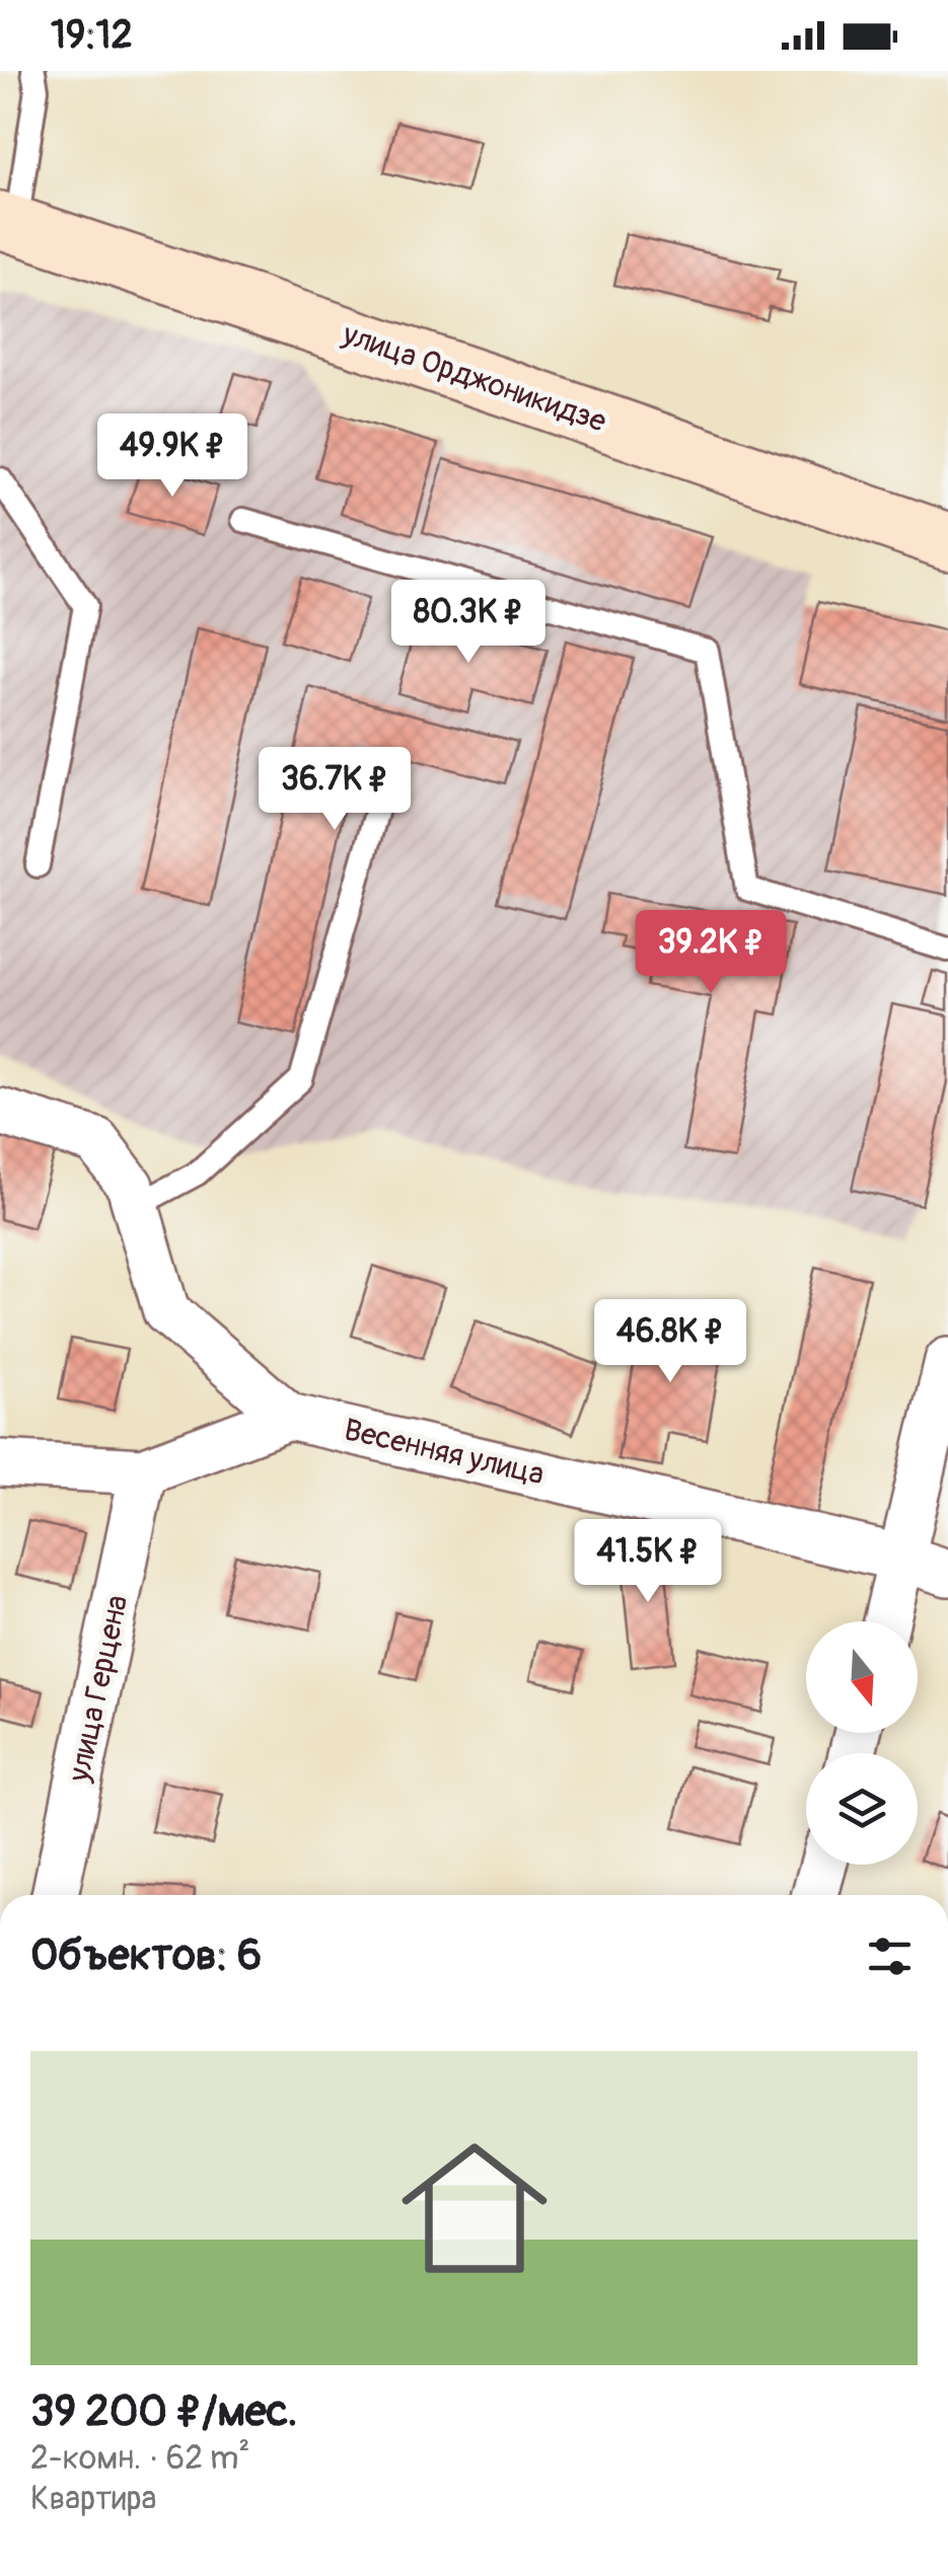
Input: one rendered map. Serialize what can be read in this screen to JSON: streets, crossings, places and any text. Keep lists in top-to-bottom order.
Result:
{
  "streets": {
    "main road": ["улица Орджоникидзе"],
    "street": ["Весенняя улица", "улица Герцена"]
  },
  "north": "bottom",
  "page": {
    "status": "19:12",
    "price": [
      "49.9K ₽",
      "80.3K ₽",
      "36.7K ₽",
      "39.2K ₽",
      "46.8K ₽",
      "41.5K ₽"
    ],
    "heading": "Объектов: 6",
    "list": [
      {
        "name": "39 200 ₽/мес.",
        "note": "2-комн. · 62 m² · Квартира"
      }
    ]
  }
}
